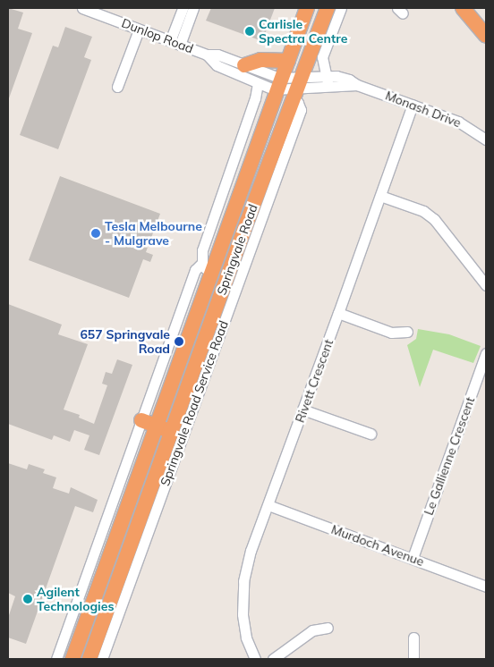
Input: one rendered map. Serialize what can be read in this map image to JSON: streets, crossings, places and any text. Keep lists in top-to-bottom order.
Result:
{
  "streets": {
    "highway": ["Springvale Road"],
    "street": [
      "Dunlop Road",
      "Monash Drive",
      "Rivett Crescent",
      "Springvale Road Service Road",
      "Le Gallienne Crescent",
      "Murdoch Avenue"
    ]
  },
  "crossings": [
    ["Dunlop Road", "Monash Drive"],
    ["Dunlop Road", "Springvale Road"],
    ["Monash Drive", "Springvale Road"],
    ["Monash Drive", "Rivett Crescent"],
    ["Springvale Road", "Springvale Road Service Road"],
    ["Rivett Crescent", "Murdoch Avenue"],
    ["Le Gallienne Crescent", "Murdoch Avenue"]
  ],
  "places": [
    "Carlisle Spectra Centre",
    "Tesla Melbourne - Mulgrave",
    "657 Springvale Road",
    "Agilent Technologies"
  ]
}
